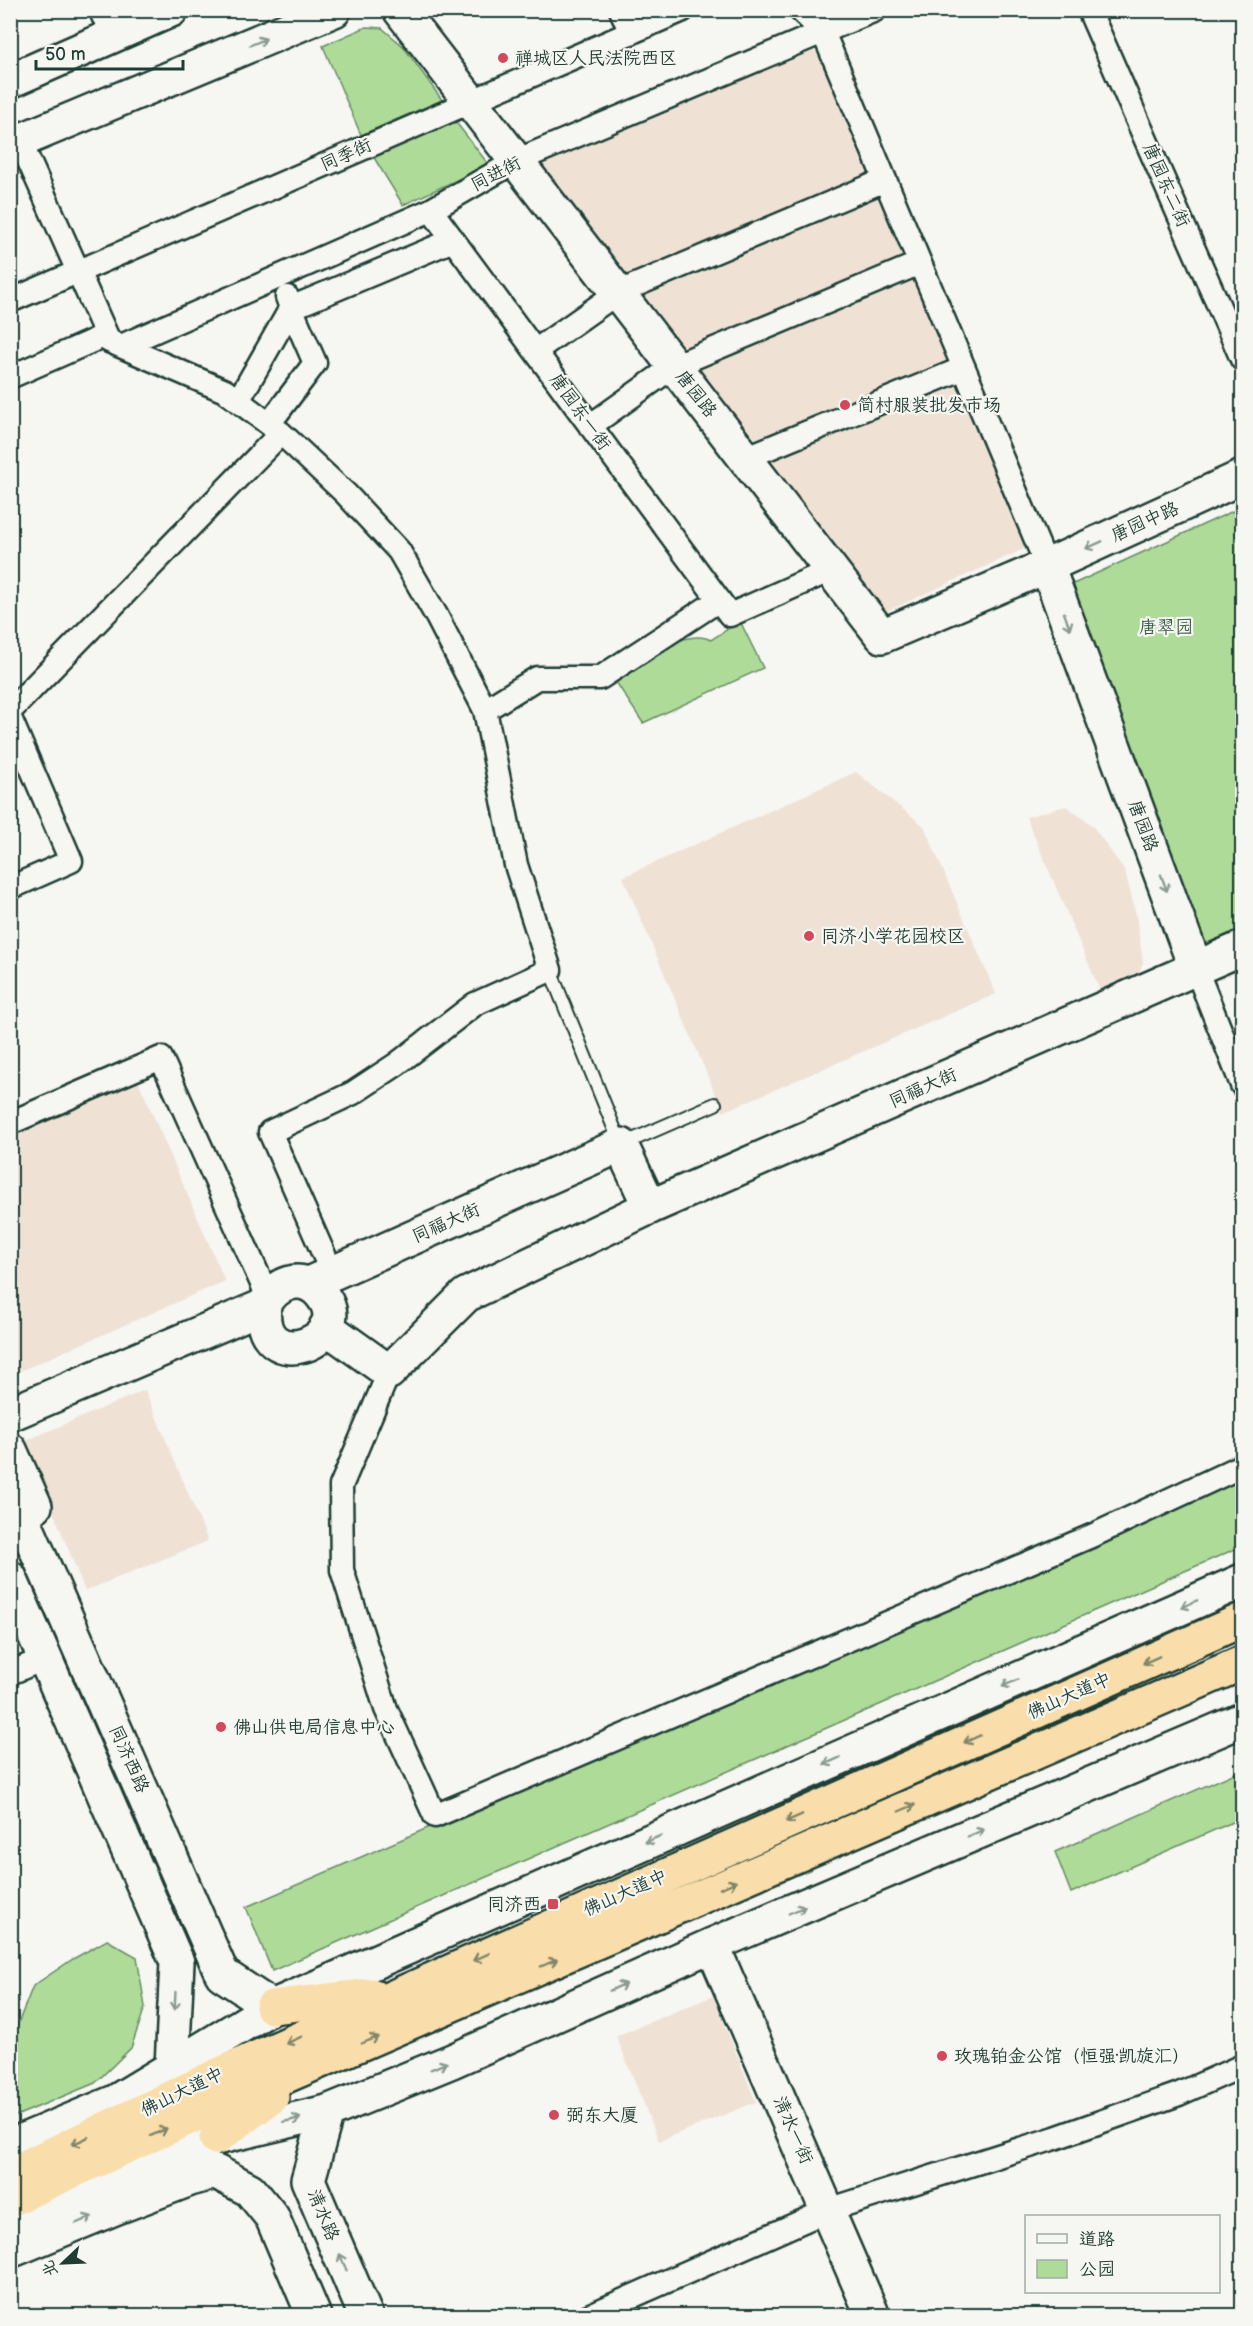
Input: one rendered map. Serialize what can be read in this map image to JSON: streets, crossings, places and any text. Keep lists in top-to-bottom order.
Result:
{
  "streets": {
    "highway": ["佛山大道中"],
    "main road": [
      "唐园路",
      "唐园中路",
      "同福大街",
      "同济西路",
      "清水一街",
      "清水路"
    ],
    "street": [
      "同季街",
      "同进街",
      "唐园东二街",
      "唐园东一街"
    ]
  },
  "crossings": [
    ["同季街", "唐园路"],
    ["同进街", "唐园路"],
    ["同进街", "唐园东一街"],
    ["唐园路", "唐园中路"],
    ["唐园路", "同福大街"]
  ],
  "one_way": ["唐园中路", "清水路"],
  "parks": ["唐翠园"],
  "places": {
    "other": [
      "禅城区人民法院西区",
      "简村服装批发市场",
      "同济小学花园校区",
      "佛山供电局信息中心",
      "玫瑰铂金公馆（恒强·凯旋汇）",
      "弼东大厦"
    ],
    "transit": ["同济西"]
  },
  "legend": ["道路", "公园"],
  "scale_bar": "50 m",
  "north": "bottom left"
}
